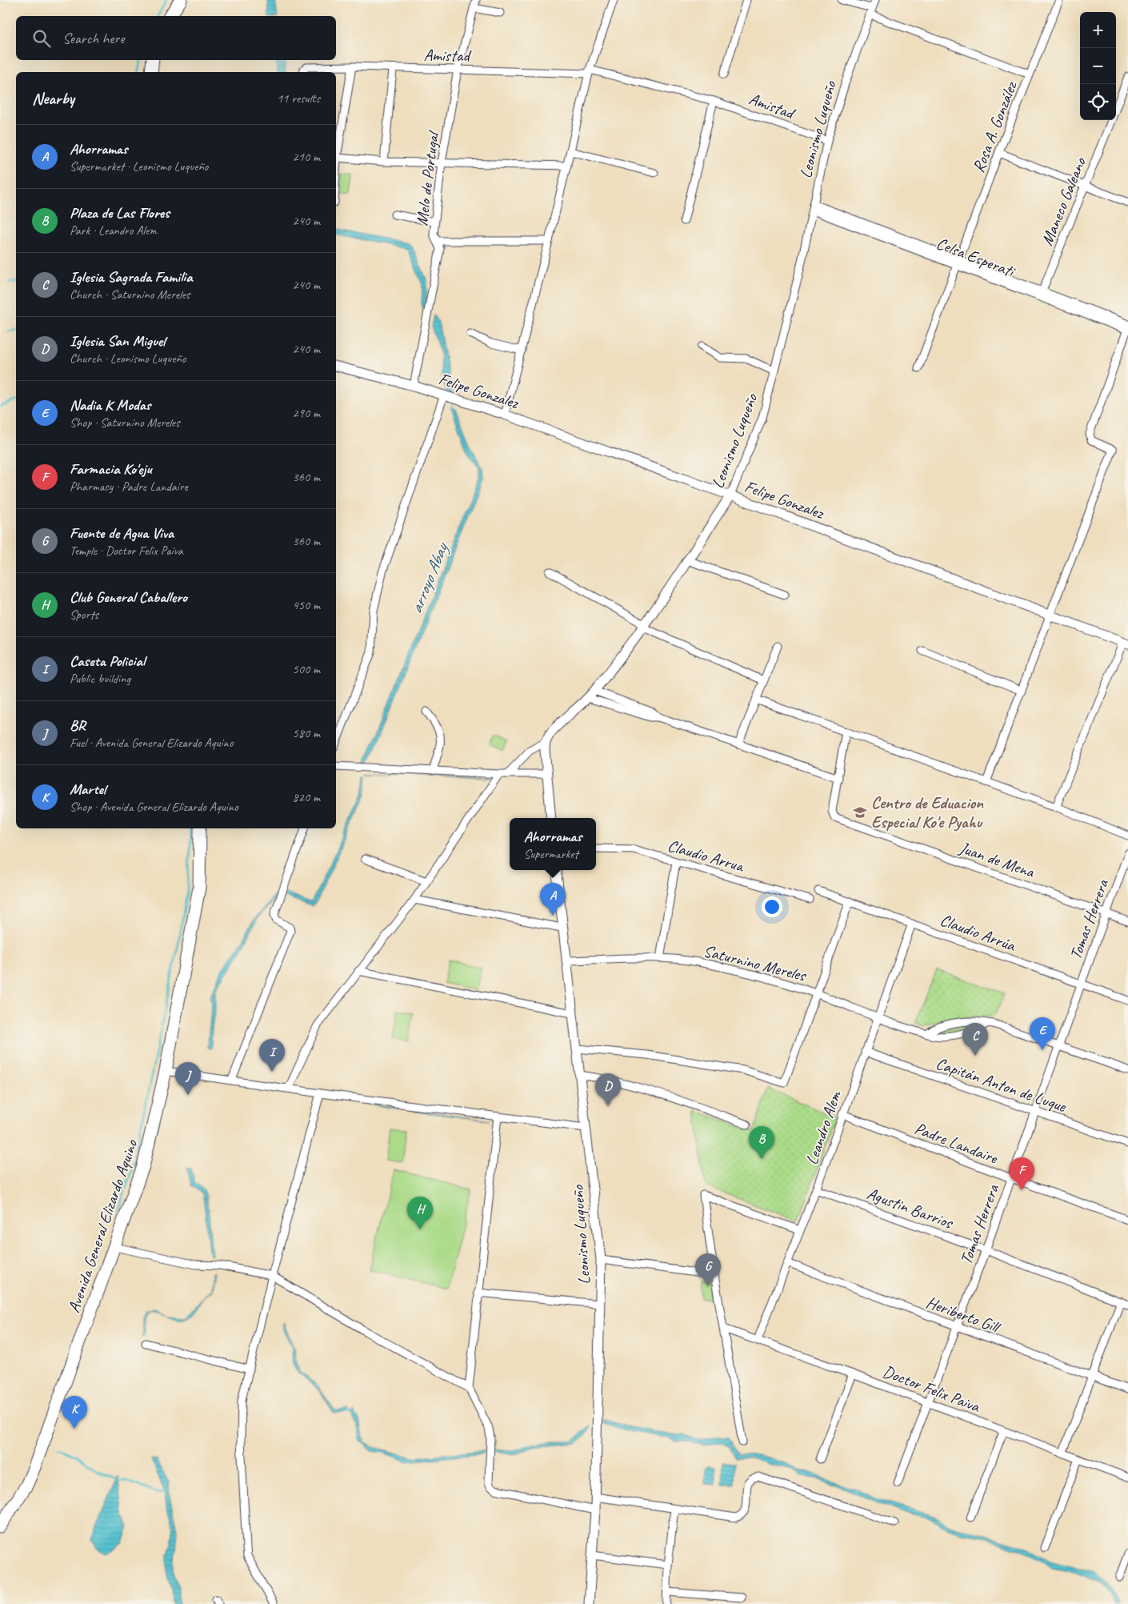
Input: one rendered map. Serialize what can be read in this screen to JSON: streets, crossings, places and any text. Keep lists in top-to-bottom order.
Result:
{
  "streets": {
    "main road": ["Avenida General Elizardo Aquino"],
    "street": [
      "Amistad",
      "Rosa A. González",
      "Leonismo Luqueño",
      "Melo de Portugal",
      "Maneco Galeano",
      "Celsa Esperati",
      "Felipe Gonzalez",
      "Claudio Arrua",
      "Juan de Mena",
      "Tomas Herrera",
      "Claudio Arrúa",
      "Saturnino Mereles",
      "Capitán Anton de Luque",
      "Leandro Alem",
      "Padre Landaire",
      "Agustin Barrios",
      "Heriberto Gill",
      "Doctor Felix Paiva"
    ]
  },
  "crossings": [
    ["Amistad", "Leonismo Luqueño"],
    ["Amistad", "Melo de Portugal"],
    ["Rosa A. González", "Celsa Esperati"],
    ["Leonismo Luqueño", "Celsa Esperati"],
    ["Leonismo Luqueño", "Felipe Gonzalez"],
    ["Leonismo Luqueño", "Saturnino Mereles"],
    ["Melo de Portugal", "Felipe Gonzalez"],
    ["Maneco Galeano", "Celsa Esperati"],
    ["Juan de Mena", "Tomas Herrera"],
    ["Tomas Herrera", "Claudio Arrúa"],
    ["Tomas Herrera", "Capitán Anton de Luque"],
    ["Tomas Herrera", "Padre Landaire"],
    ["Tomas Herrera", "Agustin Barrios"],
    ["Tomas Herrera", "Heriberto Gill"],
    ["Tomas Herrera", "Doctor Felix Paiva"],
    ["Claudio Arrúa", "Leandro Alem"],
    ["Saturnino Mereles", "Leandro Alem"],
    ["Capitán Anton de Luque", "Leandro Alem"],
    ["Leandro Alem", "Padre Landaire"],
    ["Leandro Alem", "Agustin Barrios"],
    ["Leandro Alem", "Heriberto Gill"],
    ["Leandro Alem", "Doctor Felix Paiva"]
  ],
  "water": ["arroyo Abay"],
  "places": {
    "school or university": ["Centro de Eduacion Especial Ko'e Pyahu"]
  },
  "page": {
    "map_buttons": ["+", "−"],
    "search": "Search here",
    "heading": ["Nearby", "11 results"],
    "list": [
      {
        "mark": "A",
        "name": "Ahorramas",
        "note": "Supermarket · Leonismo Luqueño",
        "value": "210 m"
      },
      {
        "mark": "B",
        "name": "Plaza de Las Flores",
        "note": "Park · Leandro Alem",
        "value": "240 m"
      },
      {
        "mark": "C",
        "name": "Iglesia Sagrada Familia",
        "note": "Church · Saturnino Mereles",
        "value": "240 m"
      },
      {
        "mark": "D",
        "name": "Iglesia San Miguel",
        "note": "Church · Leonismo Luqueño",
        "value": "240 m"
      },
      {
        "mark": "E",
        "name": "Nadia K Modas",
        "note": "Shop · Saturnino Mereles",
        "value": "290 m"
      },
      {
        "mark": "F",
        "name": "Farmacia Ko'eju",
        "note": "Pharmacy · Padre Landaire",
        "value": "360 m"
      },
      {
        "mark": "G",
        "name": "Fuente de Agua Viva",
        "note": "Temple · Doctor Felix Paiva",
        "value": "360 m"
      },
      {
        "mark": "H",
        "name": "Club General Caballero",
        "note": "Sports",
        "value": "450 m"
      },
      {
        "mark": "I",
        "name": "Caseta Policial",
        "note": "Public building",
        "value": "500 m"
      },
      {
        "mark": "J",
        "name": "BR",
        "note": "Fuel · Avenida General Elizardo Aquino",
        "value": "580 m"
      },
      {
        "mark": "K",
        "name": "Martel",
        "note": "Shop · Avenida General Elizardo Aquino",
        "value": "820 m"
      }
    ],
    "popup": ["Ahorramas", "Supermarket"],
    "pins": [
      "A",
      "E",
      "C",
      "I",
      "J",
      "D",
      "B",
      "F",
      "H",
      "G",
      "K"
    ]
  }
}
